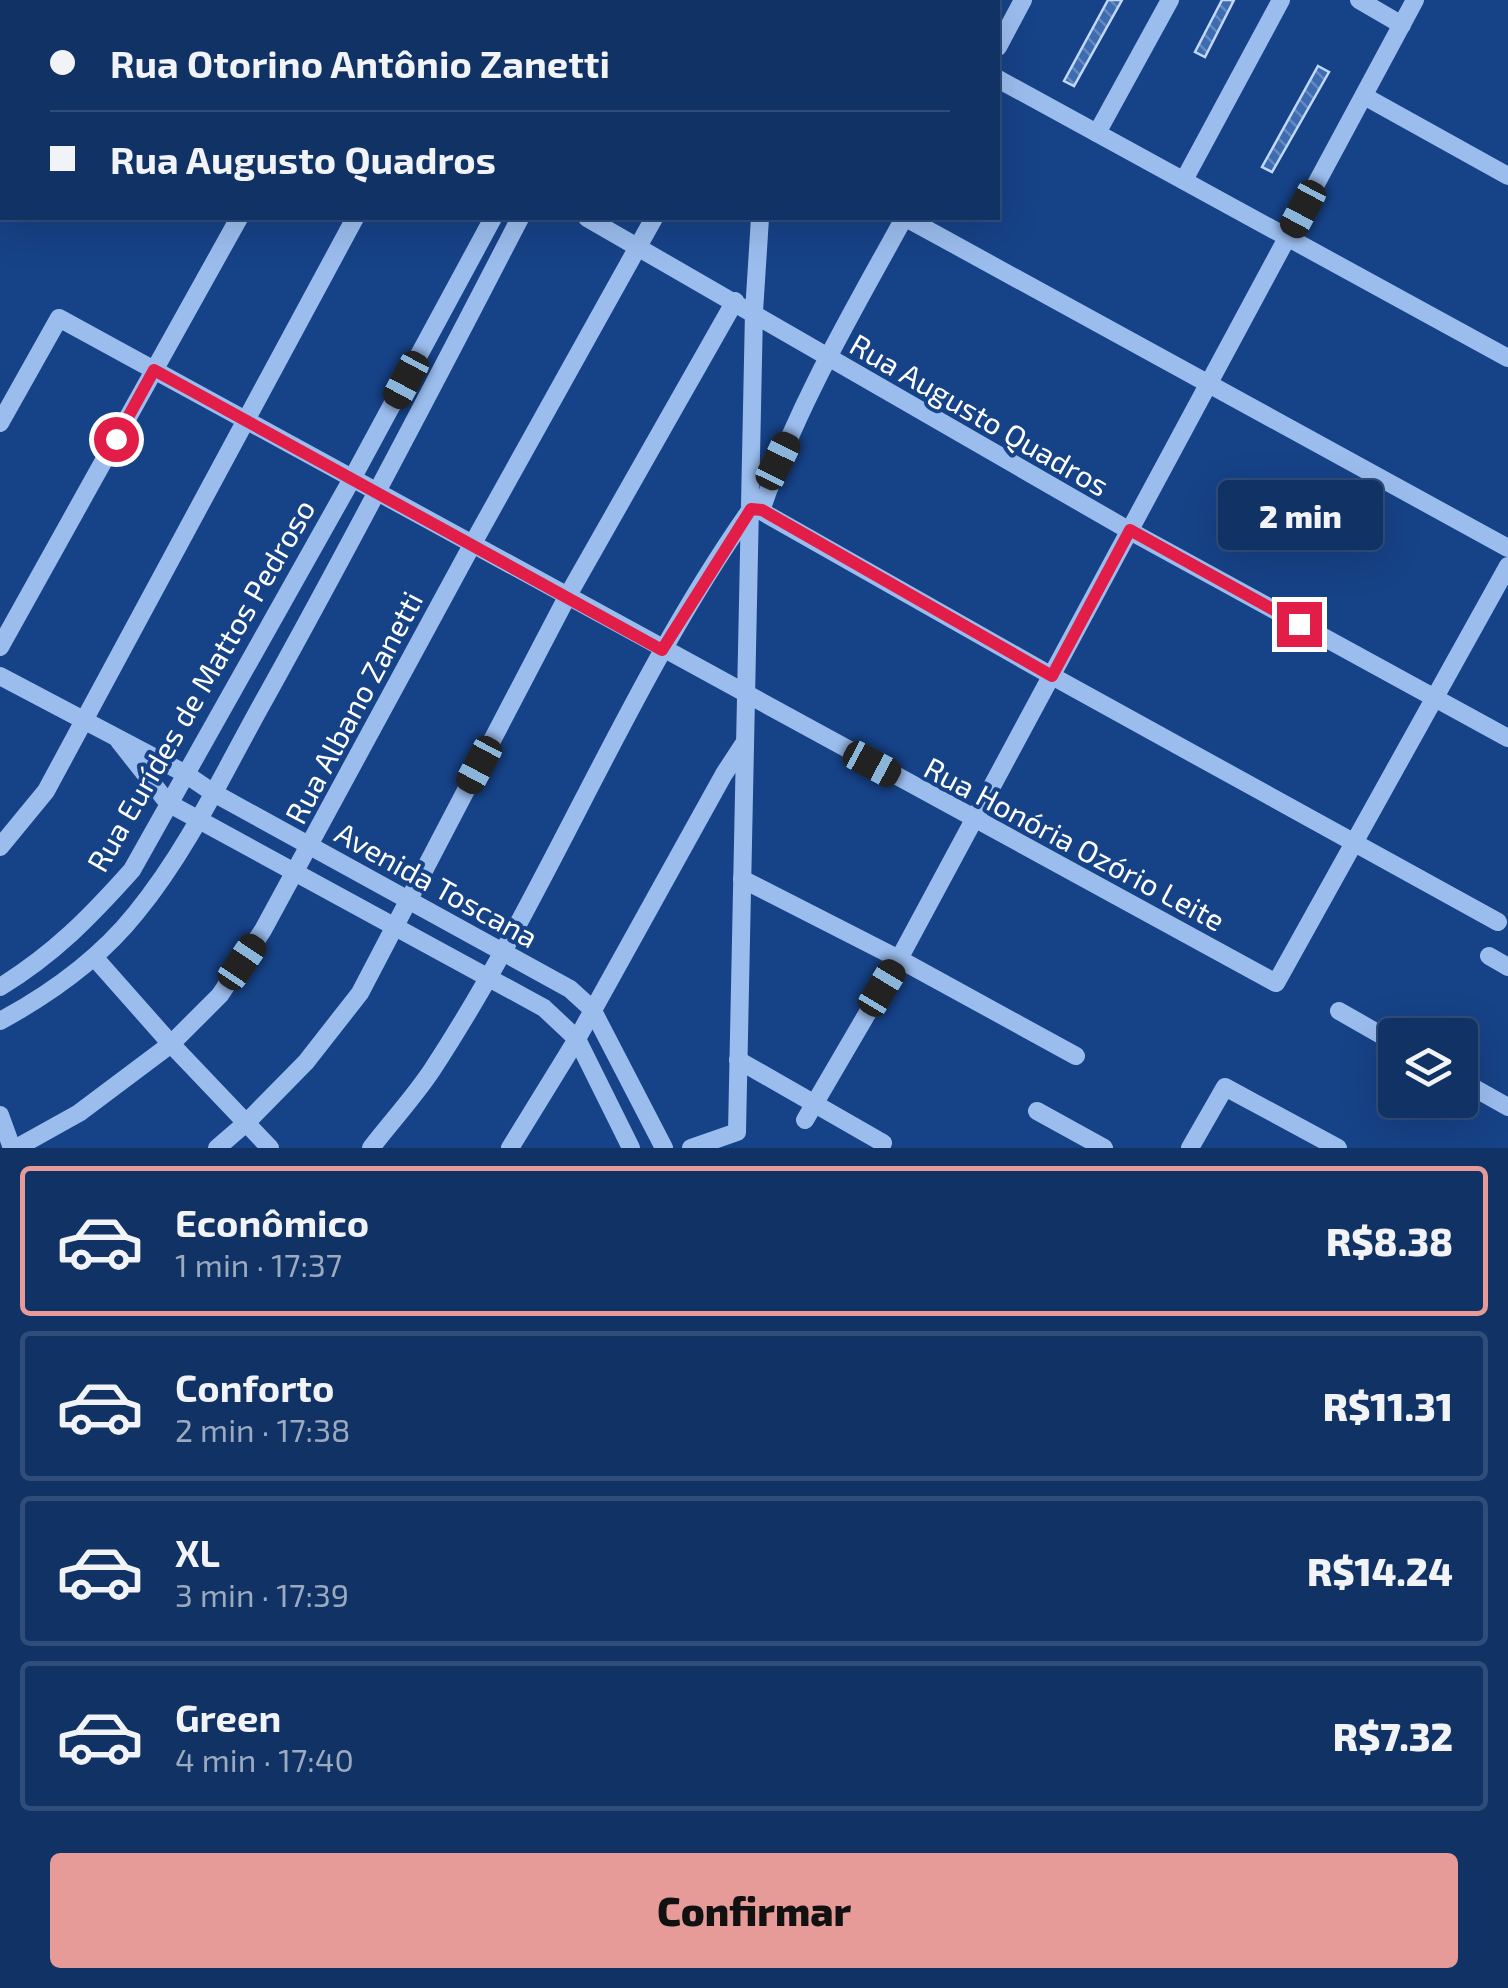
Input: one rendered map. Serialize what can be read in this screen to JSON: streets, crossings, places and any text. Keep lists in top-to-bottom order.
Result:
{
  "streets": {
    "street": [
      "Rua Augusto Quadros",
      "Rua Eurídes de Mattos Pedroso",
      "Rua Albano Zanetti",
      "Rua Honória Ozório Leite",
      "Avenida Toscana"
    ]
  },
  "crossings": [
    ["Rua Augusto Quadros", "Rua Albano Zanetti"],
    ["Rua Eurídes de Mattos Pedroso", "Rua Honória Ozório Leite"],
    ["Rua Eurídes de Mattos Pedroso", "Avenida Toscana"],
    ["Rua Albano Zanetti", "Rua Honória Ozório Leite"],
    ["Rua Albano Zanetti", "Avenida Toscana"]
  ],
  "page": {
    "banner": ["Rua Otorino Antônio Zanetti", "Rua Augusto Quadros"],
    "bubble": "2 min",
    "list": [
      {
        "name": "Econômico",
        "note": "1 min · 17:37",
        "value": "R$8.38"
      },
      {
        "name": "Conforto",
        "note": "2 min · 17:38",
        "value": "R$11.31"
      },
      {
        "name": "XL",
        "note": "3 min · 17:39",
        "value": "R$14.24"
      },
      {
        "name": "Green",
        "note": "4 min · 17:40",
        "value": "R$7.32"
      }
    ],
    "buttons": "Confirmar"
  }
}
